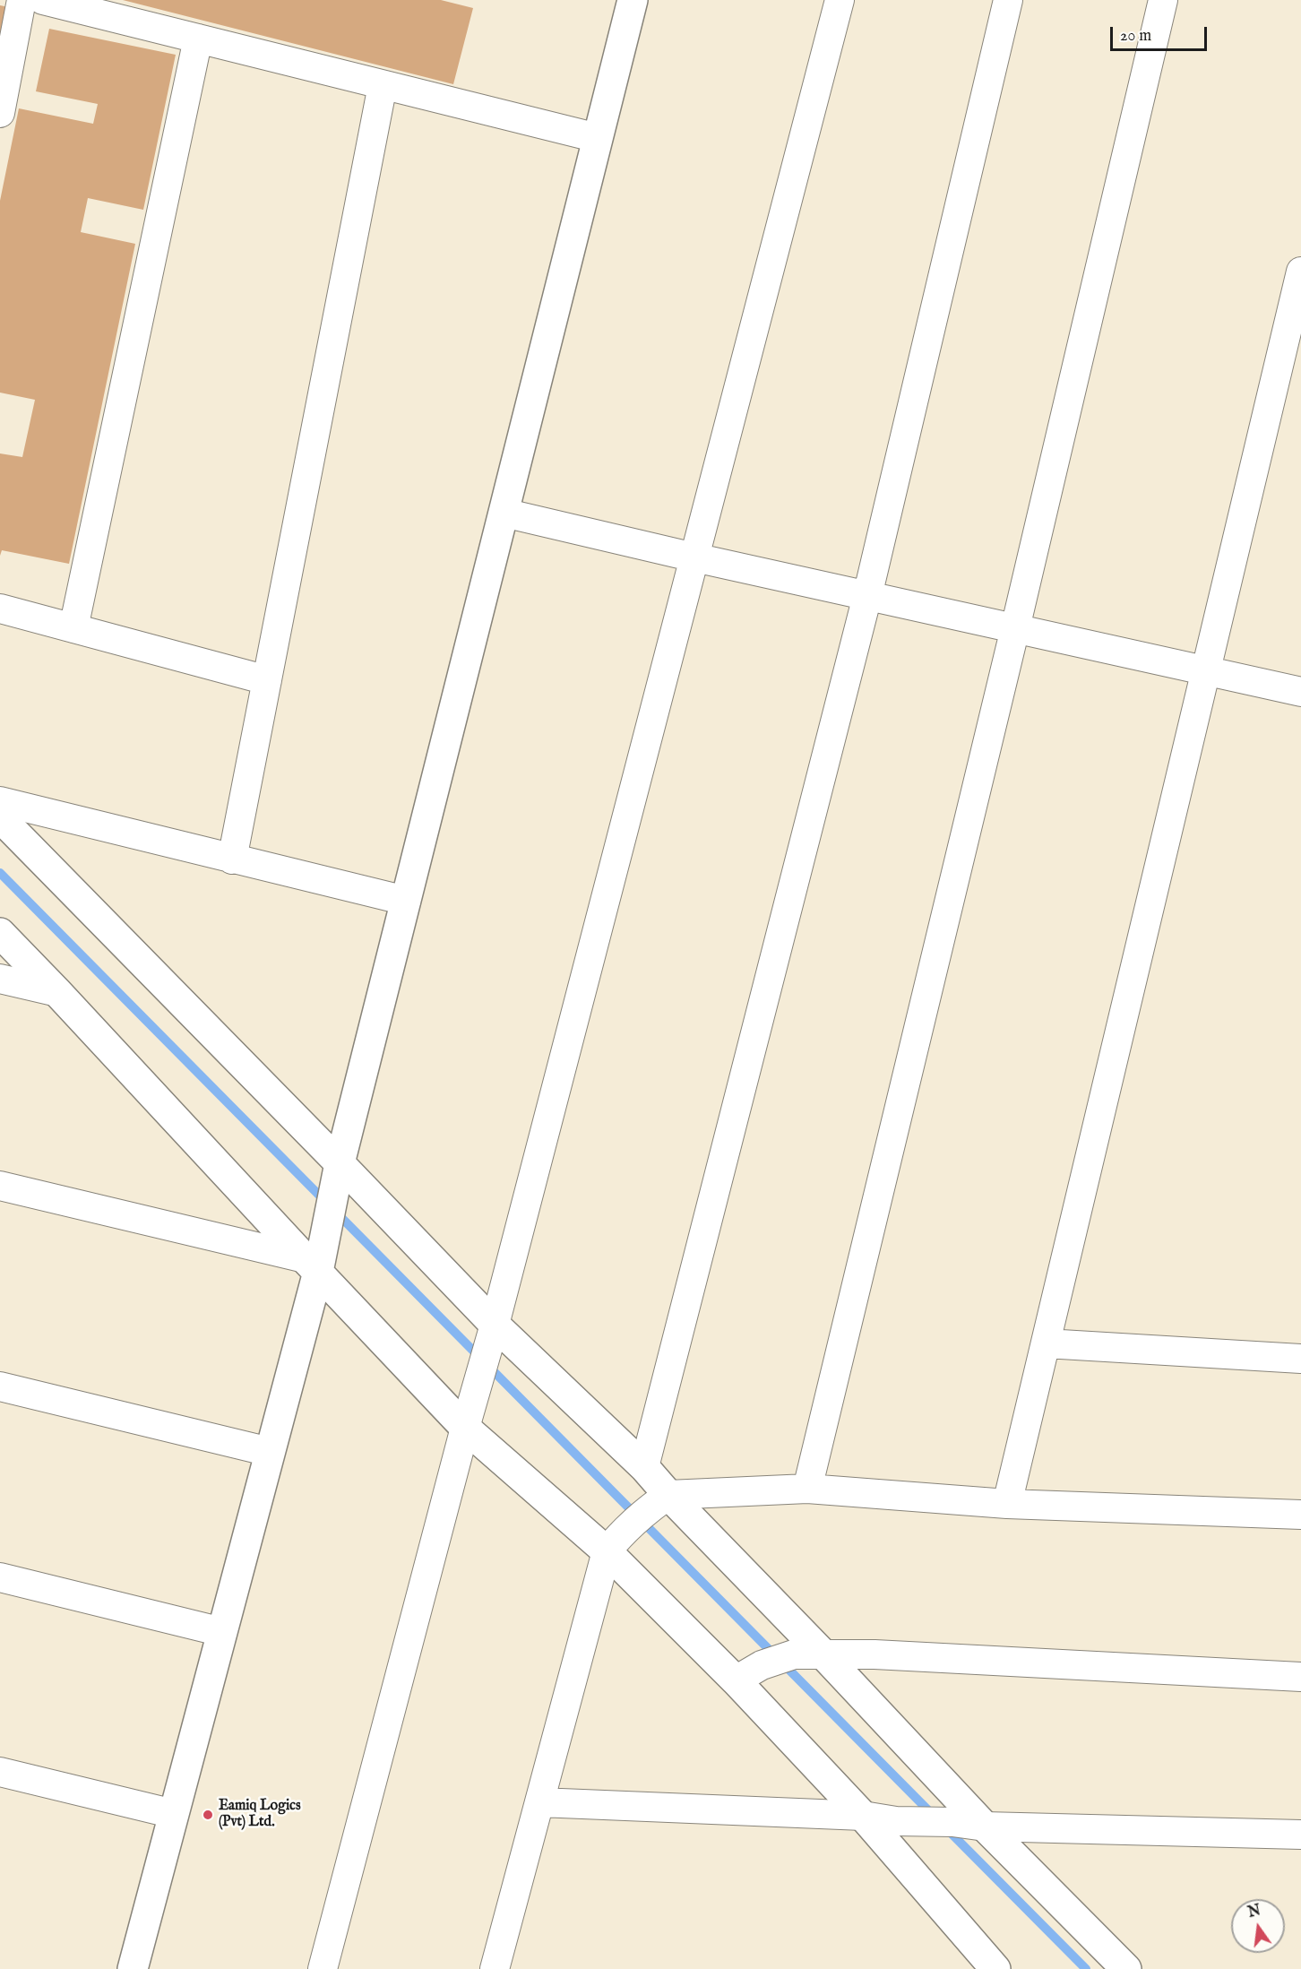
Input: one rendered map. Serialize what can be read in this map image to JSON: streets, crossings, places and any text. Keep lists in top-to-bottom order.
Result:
{
  "places": ["Eamiq Logics (Pvt) Ltd."],
  "scale_bar": "20 m",
  "north": "top"
}
